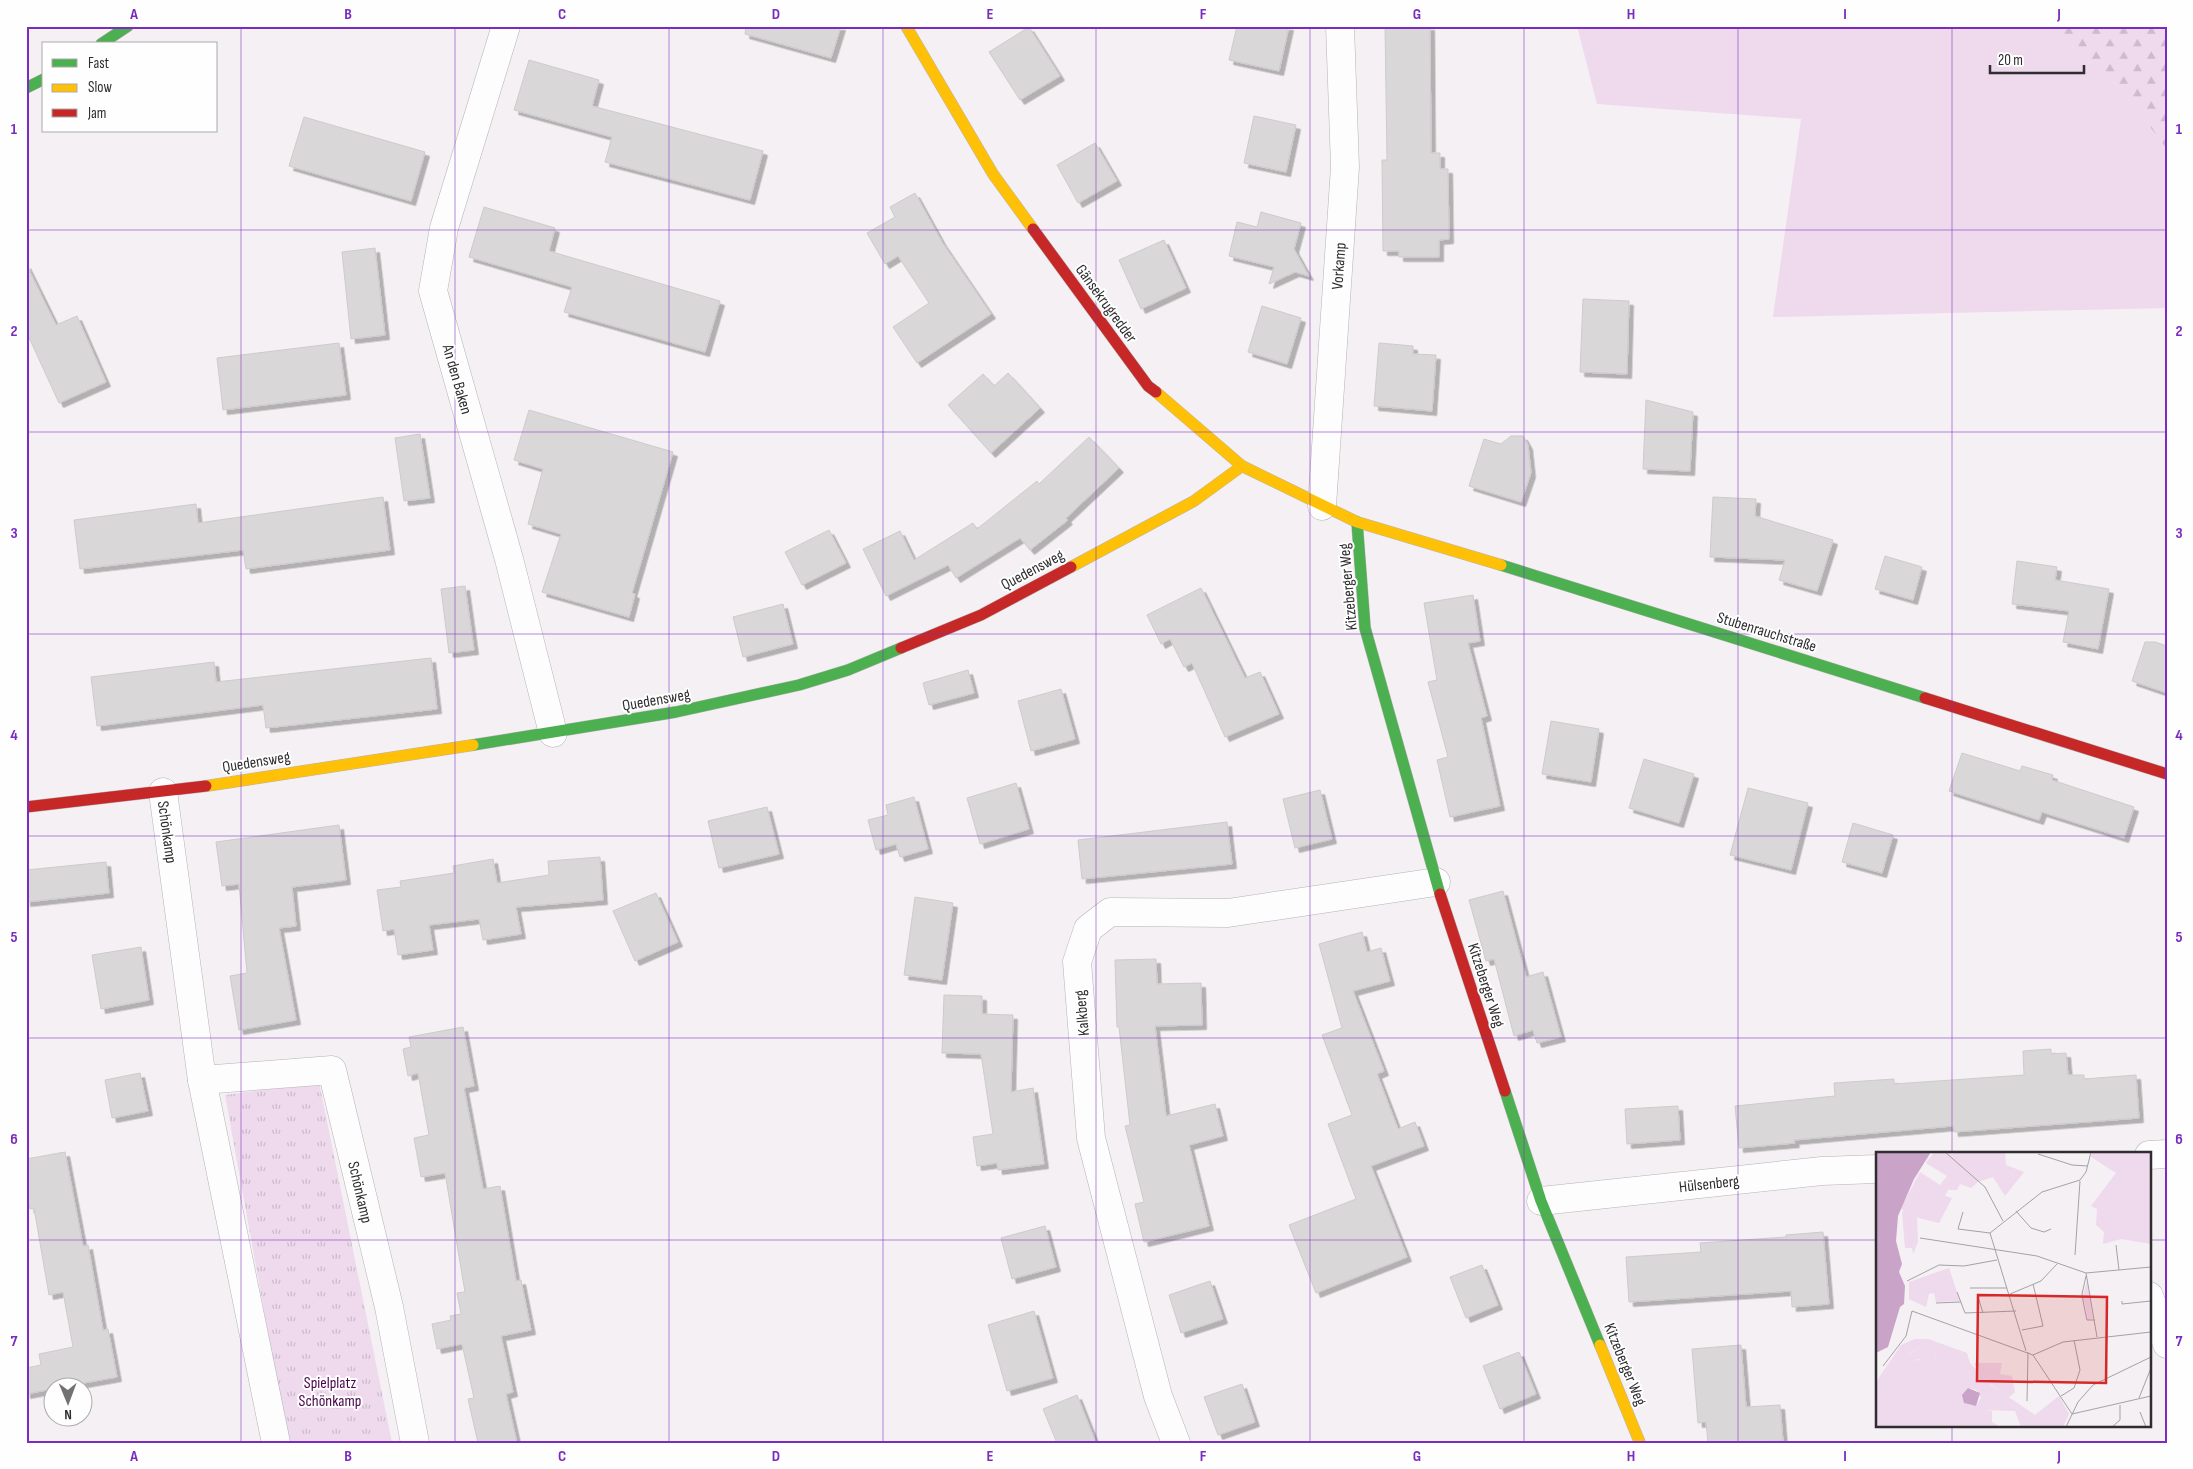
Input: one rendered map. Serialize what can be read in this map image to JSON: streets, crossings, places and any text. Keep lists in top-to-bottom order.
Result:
{
  "streets": {
    "street": [
      "Vorkamp",
      "Gänsekrugredder",
      "An den Baken",
      "Quedensweg",
      "Kitzeberger Weg",
      "Stubenrauchstraße",
      "Schönkamp",
      "Kalkberg",
      "Hülsenberg"
    ]
  },
  "crossings": [
    ["Vorkamp", "Gänsekrugredder"],
    ["Gänsekrugredder", "Quedensweg"],
    ["Gänsekrugredder", "Kitzeberger Weg"],
    ["Gänsekrugredder", "Stubenrauchstraße"],
    ["An den Baken", "Quedensweg"],
    ["Quedensweg", "Schönkamp"],
    ["Kitzeberger Weg", "Stubenrauchstraße"],
    ["Kitzeberger Weg", "Kalkberg"],
    ["Kitzeberger Weg", "Hülsenberg"]
  ],
  "parks": ["Spielplatz Schönkamp"],
  "legend": ["Fast", "Slow", "Jam"],
  "scale_bar": "20 m",
  "north": "bottom",
  "grid": {
    "columns": [
      "A",
      "B",
      "C",
      "D",
      "E",
      "F",
      "G",
      "H",
      "I",
      "J"
    ],
    "rows": [
      "1",
      "2",
      "3",
      "4",
      "5",
      "6",
      "7"
    ]
  }
}
